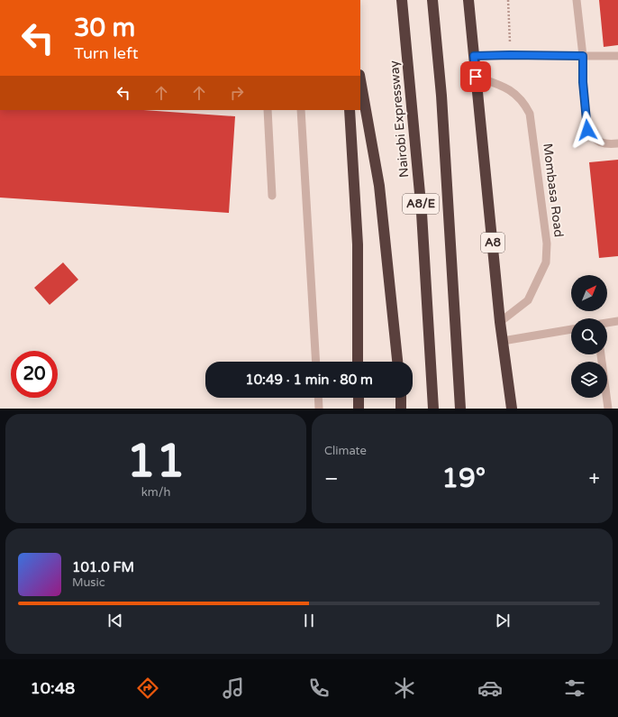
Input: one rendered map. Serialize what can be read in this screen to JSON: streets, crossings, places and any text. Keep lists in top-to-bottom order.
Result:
{
  "streets": {
    "highway": ["Nairobi Expressway", "A8/E", "A8"],
    "lane": ["Mombasa Road"]
  },
  "crossings": [
    ["Mombasa Road", "A8"]
  ],
  "north": "top right",
  "page": {
    "turn": ["30 m", "Turn left"],
    "limit": "20",
    "trip": "10:49 · 1 min · 80 m",
    "tile": [
      ["11", "km/h"],
      "Climate"
    ],
    "heat": ["−", "19°", "+"],
    "song": ["101.0 FM", "Music"],
    "tabs": "10:48"
  }
}
